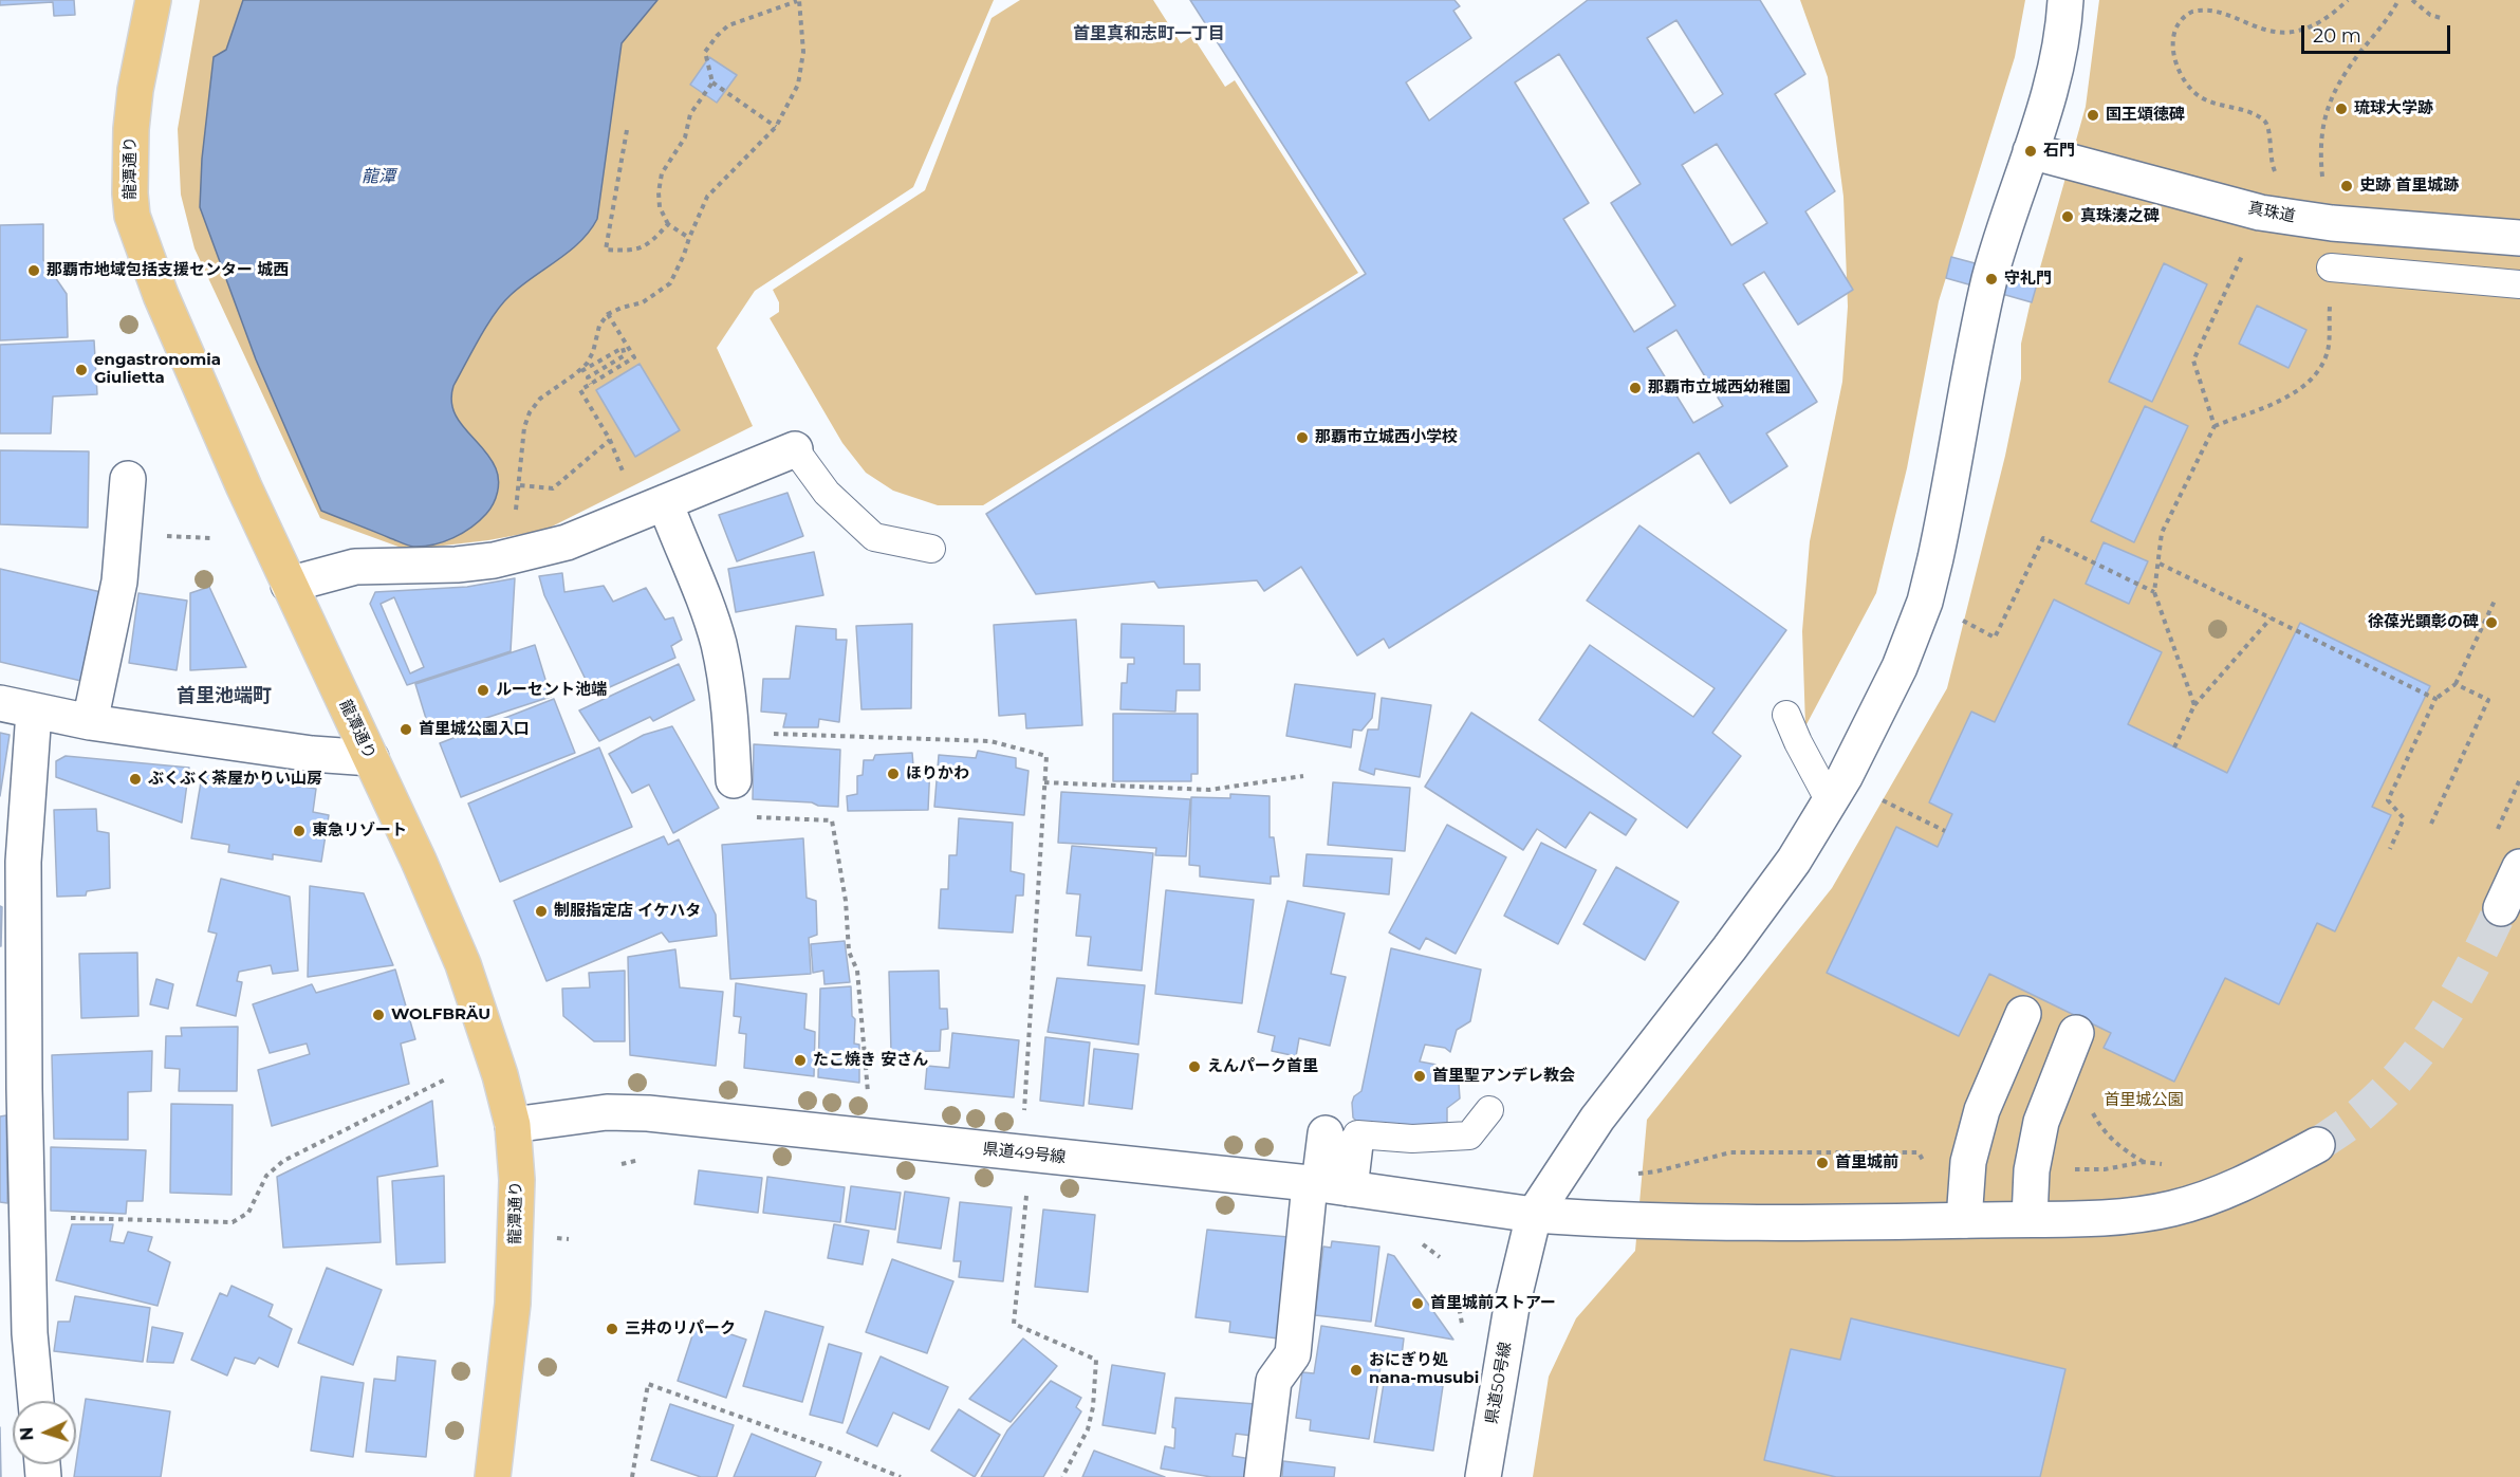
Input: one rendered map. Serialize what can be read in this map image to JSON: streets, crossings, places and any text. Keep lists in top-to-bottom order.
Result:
{
  "streets": {
    "main road": ["龍潭通り"],
    "street": ["真珠道", "県道49号線", "県道50号線"]
  },
  "crossings": [
    ["龍潭通り", "県道49号線"],
    ["真珠道", "県道50号線"],
    ["県道49号線", "県道50号線"]
  ],
  "districts": ["首里真和志町一丁目", "首里池端町"],
  "water": ["龍潭"],
  "parks": ["首里城公園"],
  "places": [
    "琉球大学跡",
    "国王頌徳碑",
    "石門",
    "史跡 首里城跡",
    "真珠湊之碑",
    "那覇市地域包括支援センター 城西",
    "守礼門",
    "engastronomia Giulietta",
    "那覇市立城西幼稚園",
    "那覇市立城西小学校",
    "徐葆光顕彰の碑",
    "ルーセント池端",
    "首里城公園入口",
    "ほりかわ",
    "ぶくぶく茶屋かりい山房",
    "東急リゾート",
    "制服指定店 イケハタ",
    "WOLFBRÄU",
    "たこ焼き 安さん",
    "えんパーク首里",
    "首里聖アンデレ教会",
    "首里城前",
    "首里城前ストアー",
    "三井のリパーク",
    "おにぎり処 nana-musubi"
  ],
  "scale_bar": "20 m",
  "north": "left"
}
